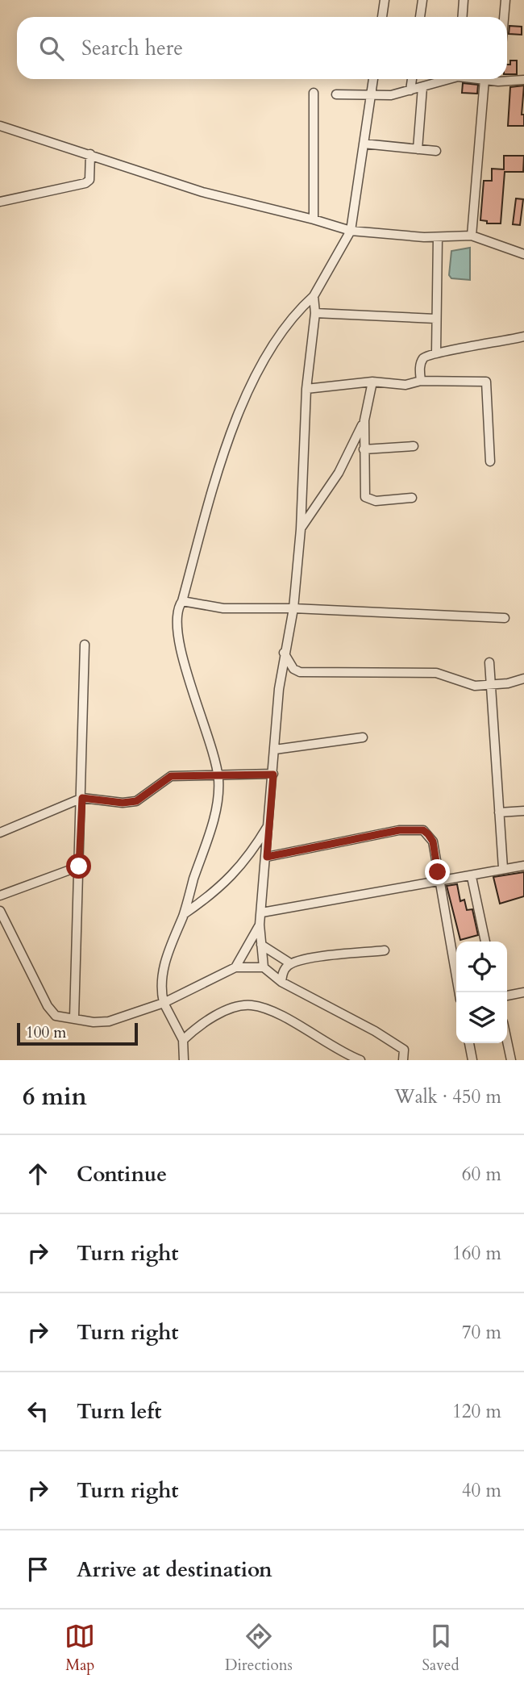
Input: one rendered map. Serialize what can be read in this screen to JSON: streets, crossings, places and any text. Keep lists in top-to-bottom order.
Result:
{
  "scale_bar": "100 m",
  "page": {
    "search": "Search here",
    "scale": "100 m",
    "heading": ["6 min", "Walk · 450 m"],
    "list": [
      ["Continue", "60 m"],
      ["Turn right", "160 m"],
      ["Turn right", "70 m"],
      ["Turn left", "120 m"],
      ["Turn right", "40 m"],
      "Arrive at destination"
    ],
    "nav": ["Map", "Directions", "Saved"]
  }
}
